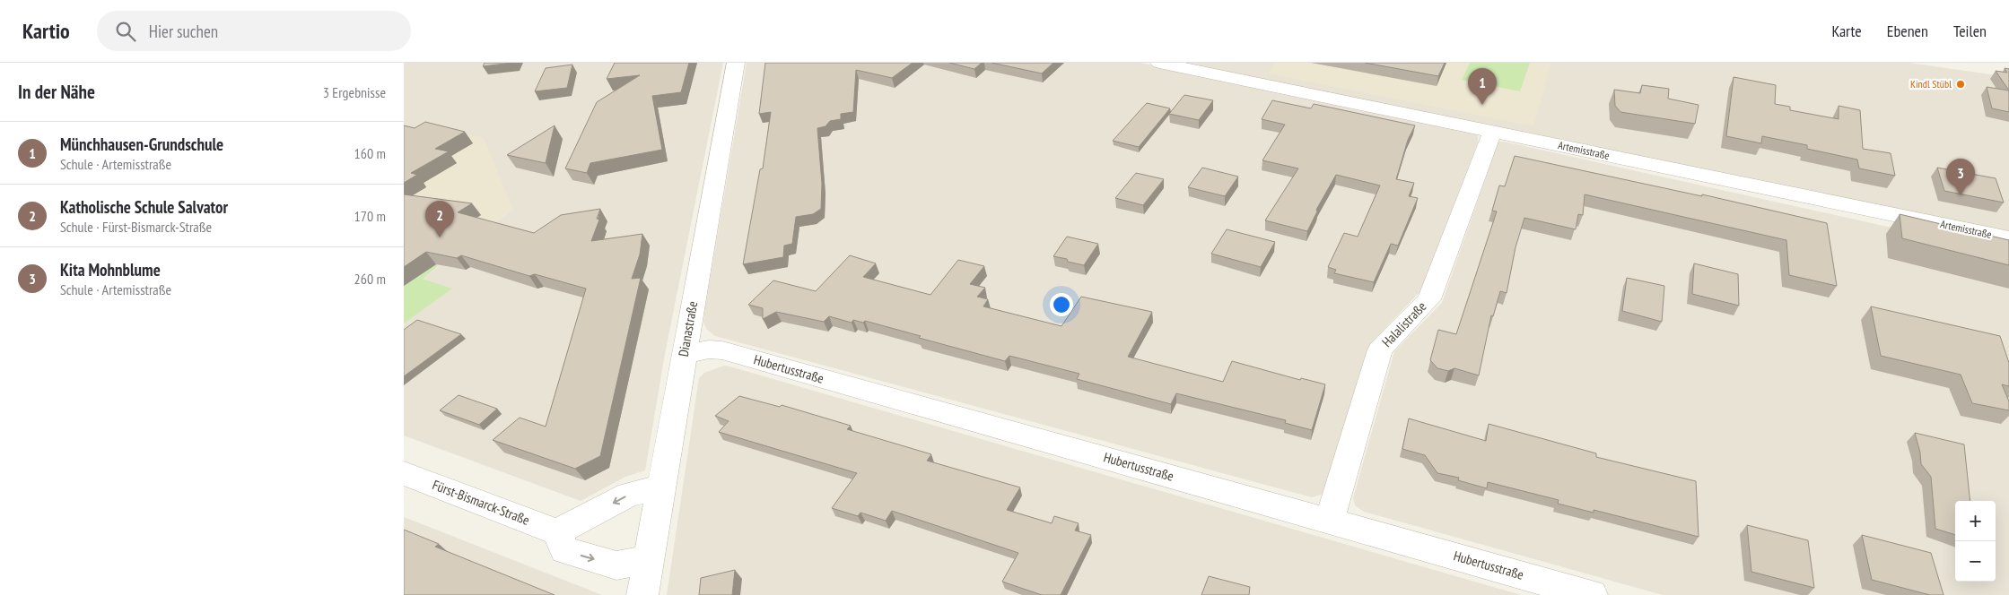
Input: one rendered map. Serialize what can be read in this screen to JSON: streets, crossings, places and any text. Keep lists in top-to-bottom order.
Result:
{
  "streets": {
    "street": [
      "Artemisstraße",
      "Halalistraße",
      "Dianastraße",
      "Hubertusstraße",
      "Fürst-Bismarck-Straße"
    ]
  },
  "crossings": [
    ["Artemisstraße", "Halalistraße"],
    ["Halalistraße", "Hubertusstraße"],
    ["Dianastraße", "Hubertusstraße"]
  ],
  "places": ["Kindl Stübl"],
  "page": {
    "header": "Kartio",
    "search": "Hier suchen",
    "nav": ["Karte", "Ebenen", "Teilen"],
    "heading": ["In der Nähe", "3 Ergebnisse"],
    "pins": ["1", "3", "2"],
    "list": [
      {
        "mark": "1",
        "name": "Münchhausen-Grundschule",
        "note": "Schule · Artemisstraße",
        "value": "160 m"
      },
      {
        "mark": "2",
        "name": "Katholische Schule Salvator",
        "note": "Schule · Fürst-Bismarck-Straße",
        "value": "170 m"
      },
      {
        "mark": "3",
        "name": "Kita Mohnblume",
        "note": "Schule · Artemisstraße",
        "value": "260 m"
      }
    ],
    "map_buttons": ["+", "−"]
  }
}
